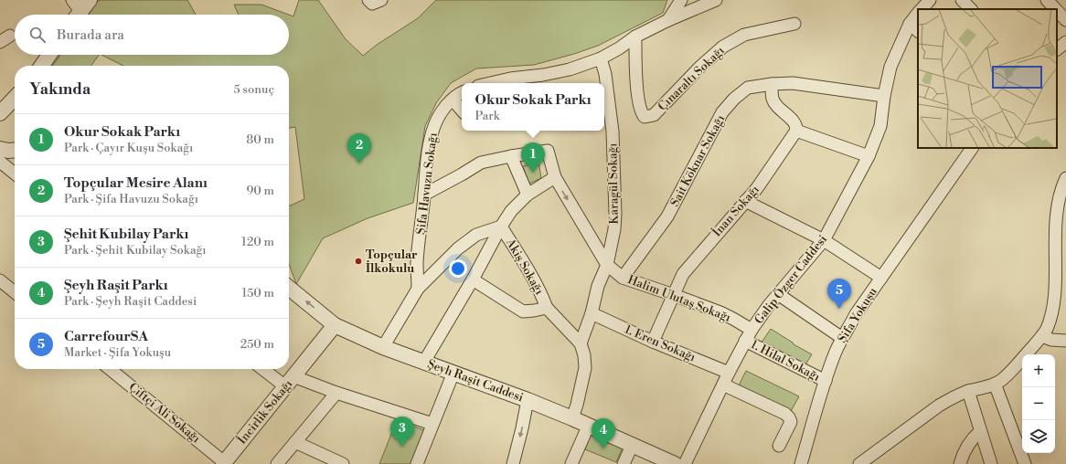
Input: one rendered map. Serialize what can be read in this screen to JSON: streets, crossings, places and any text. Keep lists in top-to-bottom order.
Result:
{
  "streets": {
    "street": [
      "Çınaraltı Sokağı",
      "Sait Köknar Sokağı",
      "Şifa Havuzu Sokağı",
      "Karagül Sokağı",
      "İnan Sokağı",
      "Akiş Sokağı",
      "Galip Özger Caddesi",
      "Halim Ulutaş Sokağı",
      "Şifa Yokuşu",
      "1. Eren Sokağı",
      "1. Hilal Sokağı",
      "Şeyh Raşit Caddesi",
      "İncirlik Sokağı",
      "Çiftçi Ali Sokağı"
    ]
  },
  "crossings": [
    ["Sait Köknar Sokağı", "Galip Özger Caddesi"],
    ["Sait Köknar Sokağı", "Halim Ulutaş Sokağı"],
    ["Karagül Sokağı", "Halim Ulutaş Sokağı"],
    ["Karagül Sokağı", "1. Eren Sokağı"],
    ["İnan Sokağı", "Halim Ulutaş Sokağı"],
    ["İnan Sokağı", "1. Eren Sokağı"],
    ["Galip Özger Caddesi", "Halim Ulutaş Sokağı"],
    ["Galip Özger Caddesi", "1. Eren Sokağı"],
    ["Galip Özger Caddesi", "1. Hilal Sokağı"],
    ["Şifa Yokuşu", "1. Hilal Sokağı"],
    ["Şeyh Raşit Caddesi", "İncirlik Sokağı"],
    ["İncirlik Sokağı", "Çiftçi Ali Sokağı"]
  ],
  "places": ["Topçular İlkokulu"],
  "page": {
    "search": "Burada ara",
    "heading": ["Yakında", "5 sonuç"],
    "popup": ["Okur Sokak Parkı", "Park"],
    "list": [
      {
        "mark": "1",
        "name": "Okur Sokak Parkı",
        "note": "Park · Çayır Kuşu Sokağı",
        "value": "80 m"
      },
      {
        "mark": "2",
        "name": "Topçular Mesire Alanı",
        "note": "Park · Şifa Havuzu Sokağı",
        "value": "90 m"
      },
      {
        "mark": "3",
        "name": "Şehit Kubilay Parkı",
        "note": "Park · Şehit Kubilay Sokağı",
        "value": "120 m"
      },
      {
        "mark": "4",
        "name": "Şeyh Raşit Parkı",
        "note": "Park · Şeyh Raşit Caddesi",
        "value": "150 m"
      },
      {
        "mark": "5",
        "name": "CarrefourSA",
        "note": "Market · Şifa Yokuşu",
        "value": "250 m"
      }
    ],
    "pins": [
      "2",
      "1",
      "5",
      "3",
      "4"
    ],
    "map_buttons": ["+", "−"]
  }
}
